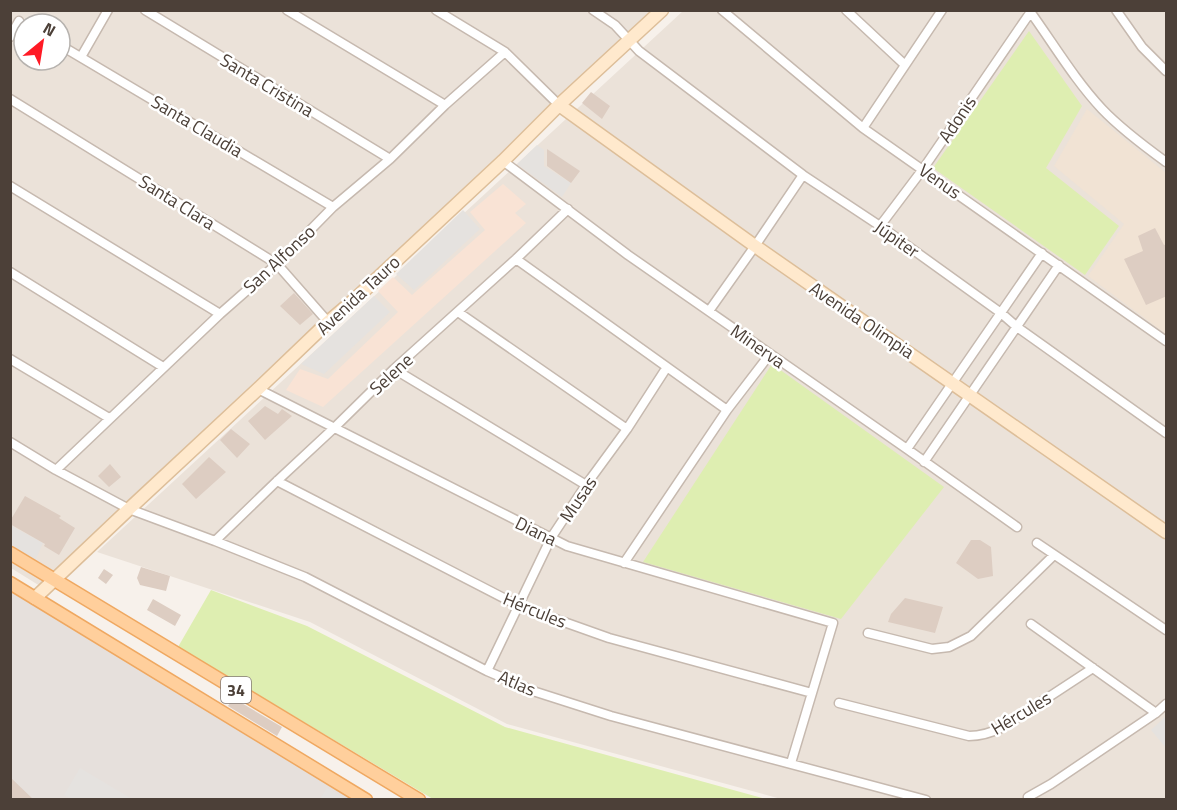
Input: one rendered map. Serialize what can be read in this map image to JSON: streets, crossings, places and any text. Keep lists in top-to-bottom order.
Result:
{
  "streets": {
    "main road": ["34"],
    "street": [
      "Santa Cristina",
      "Adonis",
      "Santa Claudia",
      "Venus",
      "Santa Clara",
      "Júpiter",
      "San Alfonso",
      "Avenida Tauro",
      "Avenida Olimpia",
      "Minerva",
      "Selene",
      "Musas",
      "Diana",
      "Hércules",
      "Atlas"
    ]
  },
  "crossings": [
    ["Santa Cristina", "San Alfonso"],
    ["Adonis", "Venus"],
    ["Adonis", "Júpiter"],
    ["Santa Claudia", "San Alfonso"],
    ["Santa Clara", "San Alfonso"],
    ["Santa Clara", "Avenida Tauro"],
    ["Júpiter", "Avenida Tauro"],
    ["San Alfonso", "Atlas"],
    ["Avenida Tauro", "Avenida Olimpia"],
    ["Avenida Tauro", "Minerva"],
    ["Avenida Tauro", "Diana"],
    ["Avenida Tauro", "Atlas"],
    ["Avenida Tauro", "34"],
    ["Minerva", "Selene"],
    ["Selene", "Diana"],
    ["Selene", "Hércules"],
    ["Selene", "Atlas"],
    ["Musas", "Diana"],
    ["Musas", "Hércules"],
    ["Musas", "Atlas"],
    ["Diana", "Hércules"]
  ],
  "north": "top right"
}
